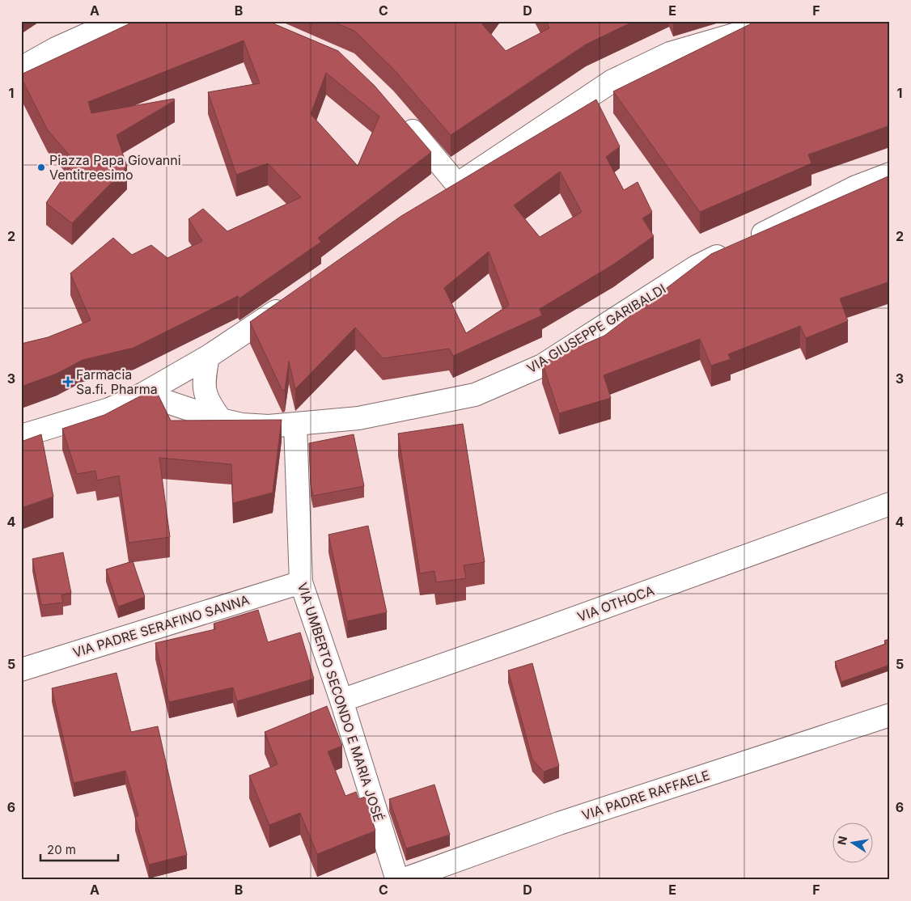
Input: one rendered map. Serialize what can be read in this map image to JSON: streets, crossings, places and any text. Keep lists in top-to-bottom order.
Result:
{
  "streets": {
    "street": [
      "VIA GIUSEPPE GARIBALDI",
      "VIA OTHOCA",
      "VIA PADRE SERAFINO SANNA",
      "VIA UMBERTO SECONDO E MARIA JOSÉ",
      "VIA PADRE RAFFAELE"
    ]
  },
  "crossings": [
    ["VIA GIUSEPPE GARIBALDI", "VIA UMBERTO SECONDO E MARIA JOSÉ"],
    ["VIA OTHOCA", "VIA UMBERTO SECONDO E MARIA JOSÉ"],
    ["VIA PADRE SERAFINO SANNA", "VIA UMBERTO SECONDO E MARIA JOSÉ"]
  ],
  "places": {
    "other": ["Piazza Papa Giovanni Ventitreesimo"],
    "health": ["Farmacia Sa.fi. Pharma"]
  },
  "scale_bar": "20 m",
  "north": "left",
  "grid": {
    "columns": [
      "A",
      "B",
      "C",
      "D",
      "E",
      "F"
    ],
    "rows": [
      "1",
      "2",
      "3",
      "4",
      "5",
      "6"
    ]
  }
}
